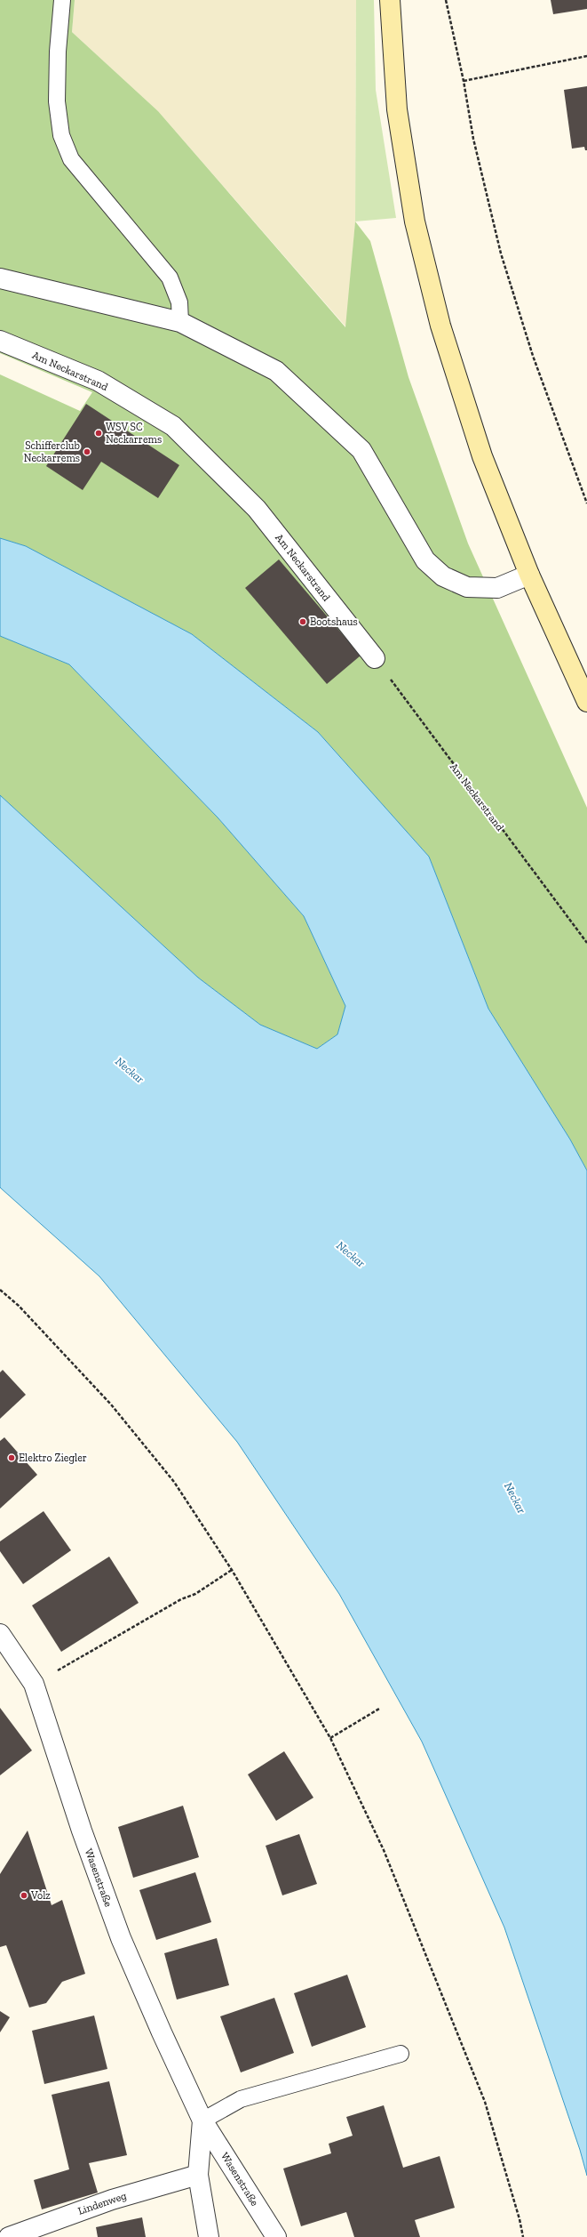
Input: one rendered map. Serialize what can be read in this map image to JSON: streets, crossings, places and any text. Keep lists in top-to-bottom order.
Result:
{
  "streets": {
    "street": ["Am Neckarstrand", "Wasenstraße", "Lindenweg"]
  },
  "crossings": [
    ["Wasenstraße", "Lindenweg"]
  ],
  "water": ["Neckar"],
  "places": [
    "WSV SC Neckarrems",
    "Schifferclub Neckarrems",
    "Bootshaus",
    "Elektro Ziegler",
    "Volz"
  ]
}
